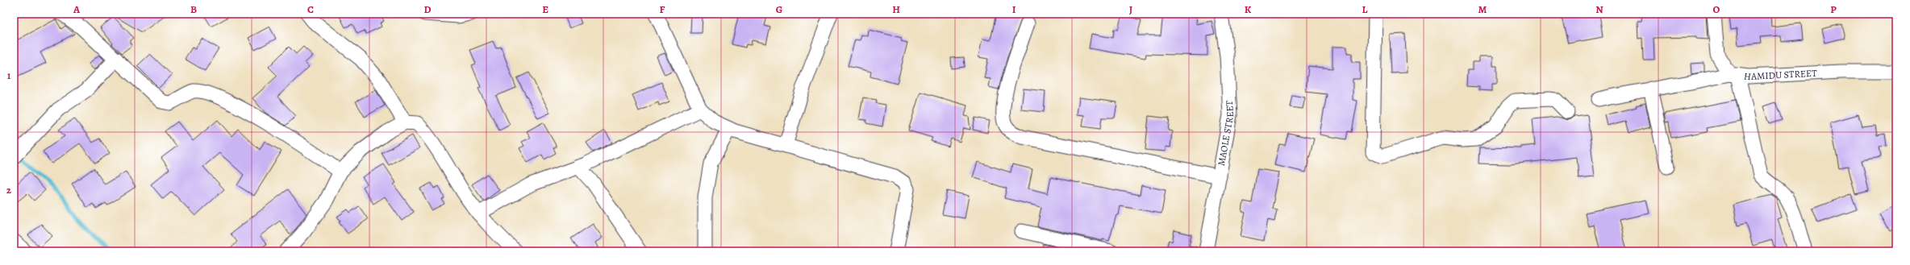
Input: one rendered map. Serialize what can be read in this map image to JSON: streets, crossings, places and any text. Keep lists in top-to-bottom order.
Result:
{
  "streets": {
    "street": ["HAMIDU STREET", "MAOLE STREET"]
  },
  "grid": {
    "columns": [
      "A",
      "B",
      "C",
      "D",
      "E",
      "F",
      "G",
      "H",
      "I",
      "J",
      "K",
      "L",
      "M",
      "N",
      "O",
      "P"
    ],
    "rows": ["1", "2"]
  }
}
